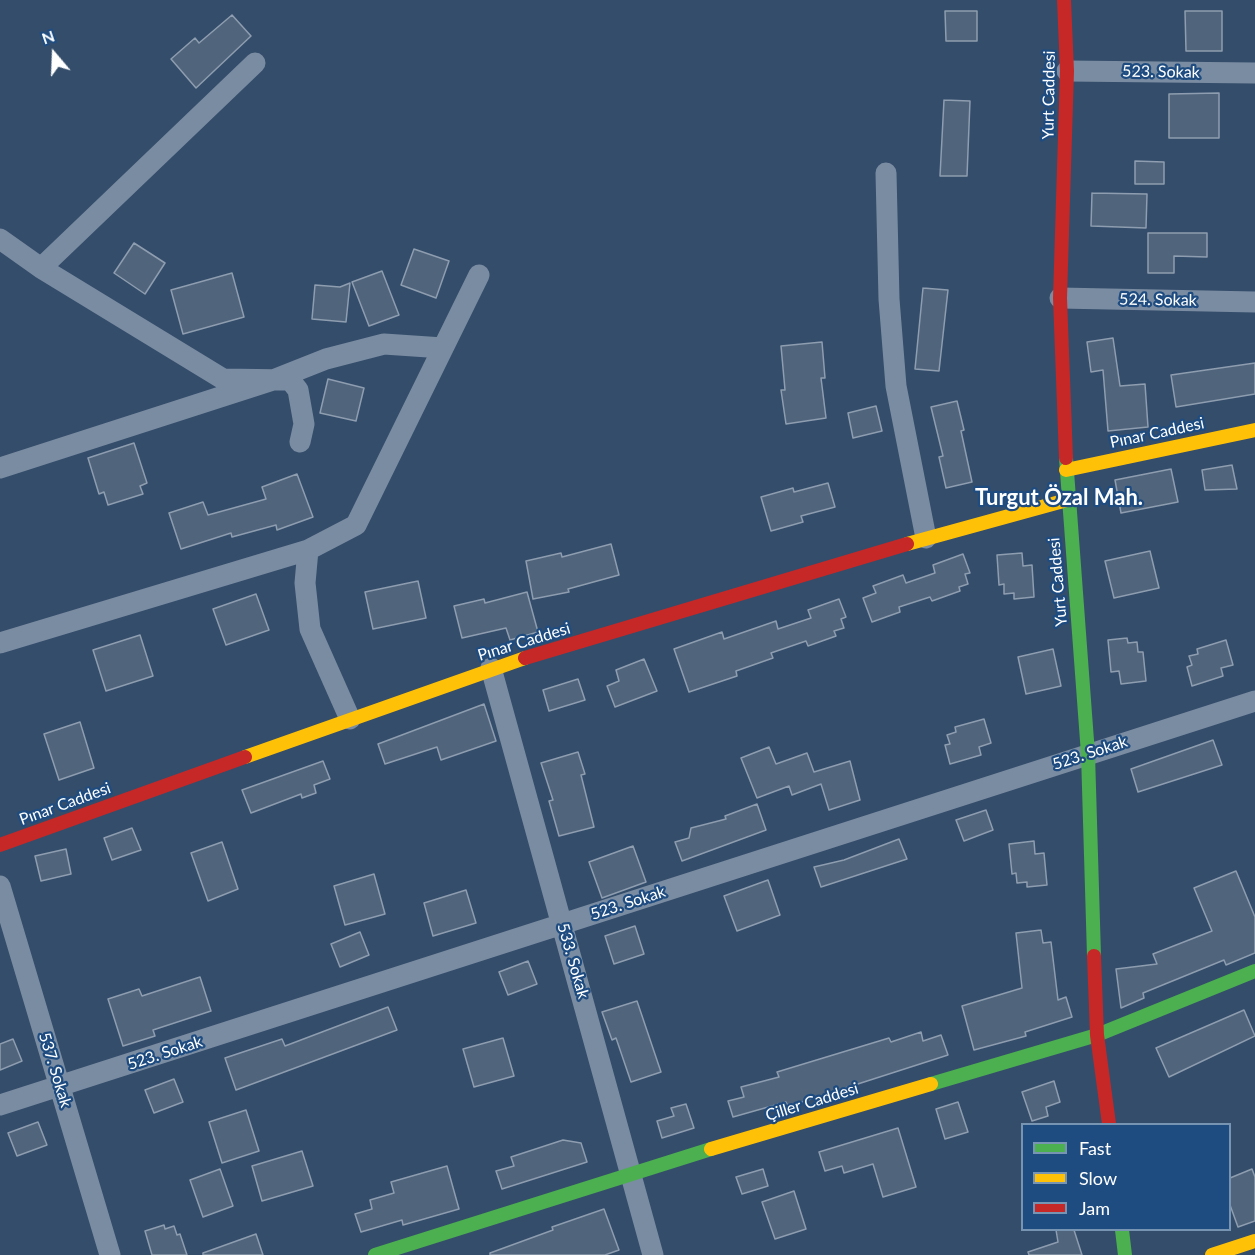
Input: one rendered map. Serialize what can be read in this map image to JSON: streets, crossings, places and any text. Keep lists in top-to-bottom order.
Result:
{
  "streets": {
    "street": [
      "523. Sokak",
      "Yurt Caddesi",
      "524. Sokak",
      "Pınar Caddesi",
      "533. Sokak",
      "537. Sokak",
      "Çiller Caddesi"
    ]
  },
  "crossings": [
    ["523. Sokak", "Yurt Caddesi"],
    ["523. Sokak", "533. Sokak"],
    ["523. Sokak", "537. Sokak"],
    ["Yurt Caddesi", "524. Sokak"],
    ["Yurt Caddesi", "Pınar Caddesi"],
    ["Yurt Caddesi", "Çiller Caddesi"],
    ["Pınar Caddesi", "533. Sokak"],
    ["533. Sokak", "Çiller Caddesi"]
  ],
  "districts": ["Turgut Özal Mah."],
  "legend": ["Fast", "Slow", "Jam"],
  "north": "top"
}
